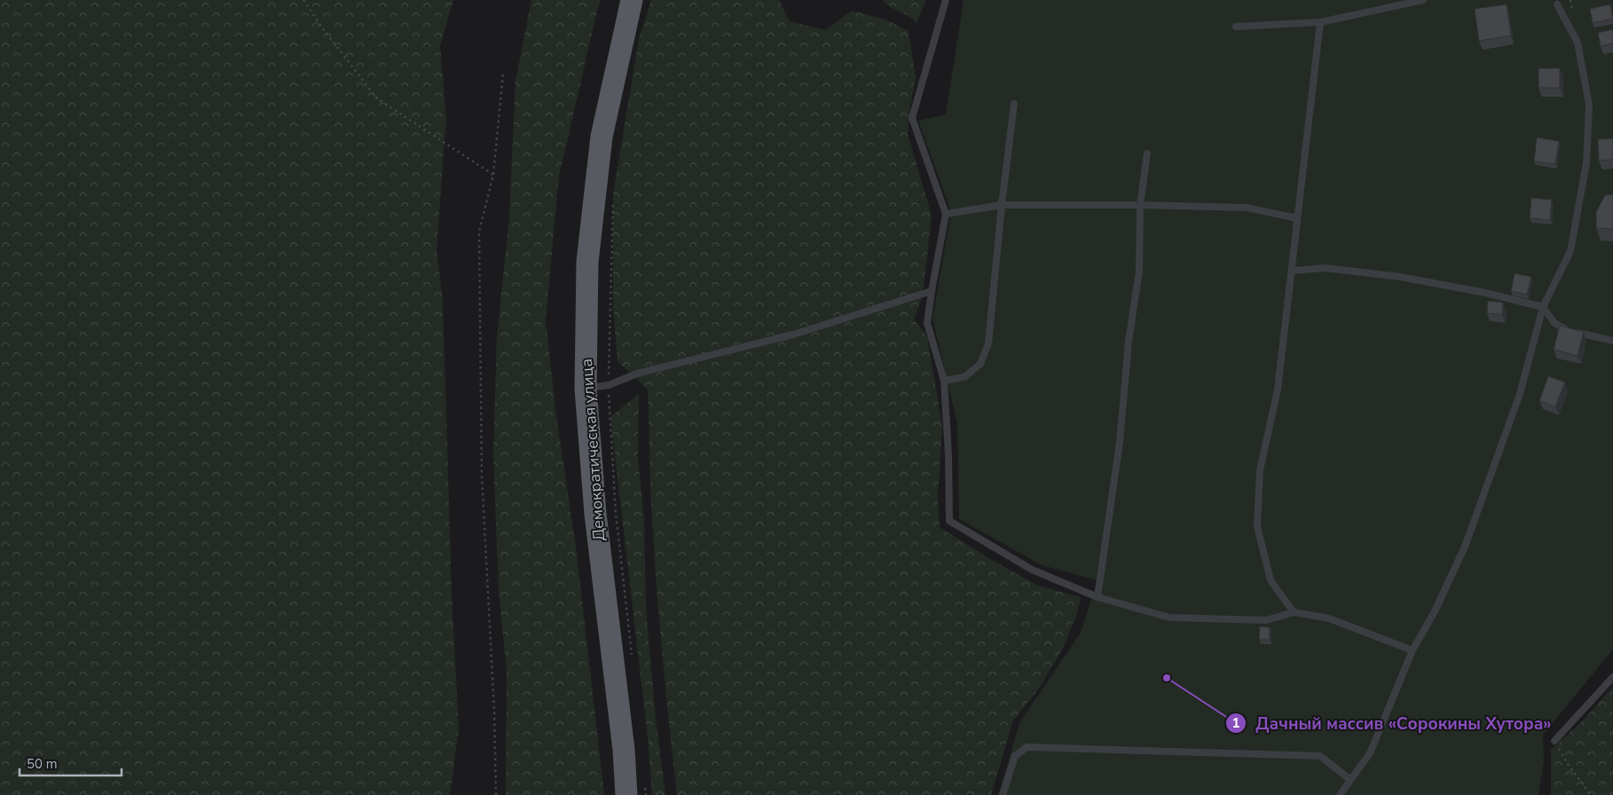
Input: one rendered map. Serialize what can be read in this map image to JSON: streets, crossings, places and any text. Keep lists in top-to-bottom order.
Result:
{
  "streets": {
    "main road": ["Демократическая улица"]
  },
  "places": ["Дачный массив «Сорокины Хутора»"],
  "scale_bar": "50 m"
}
